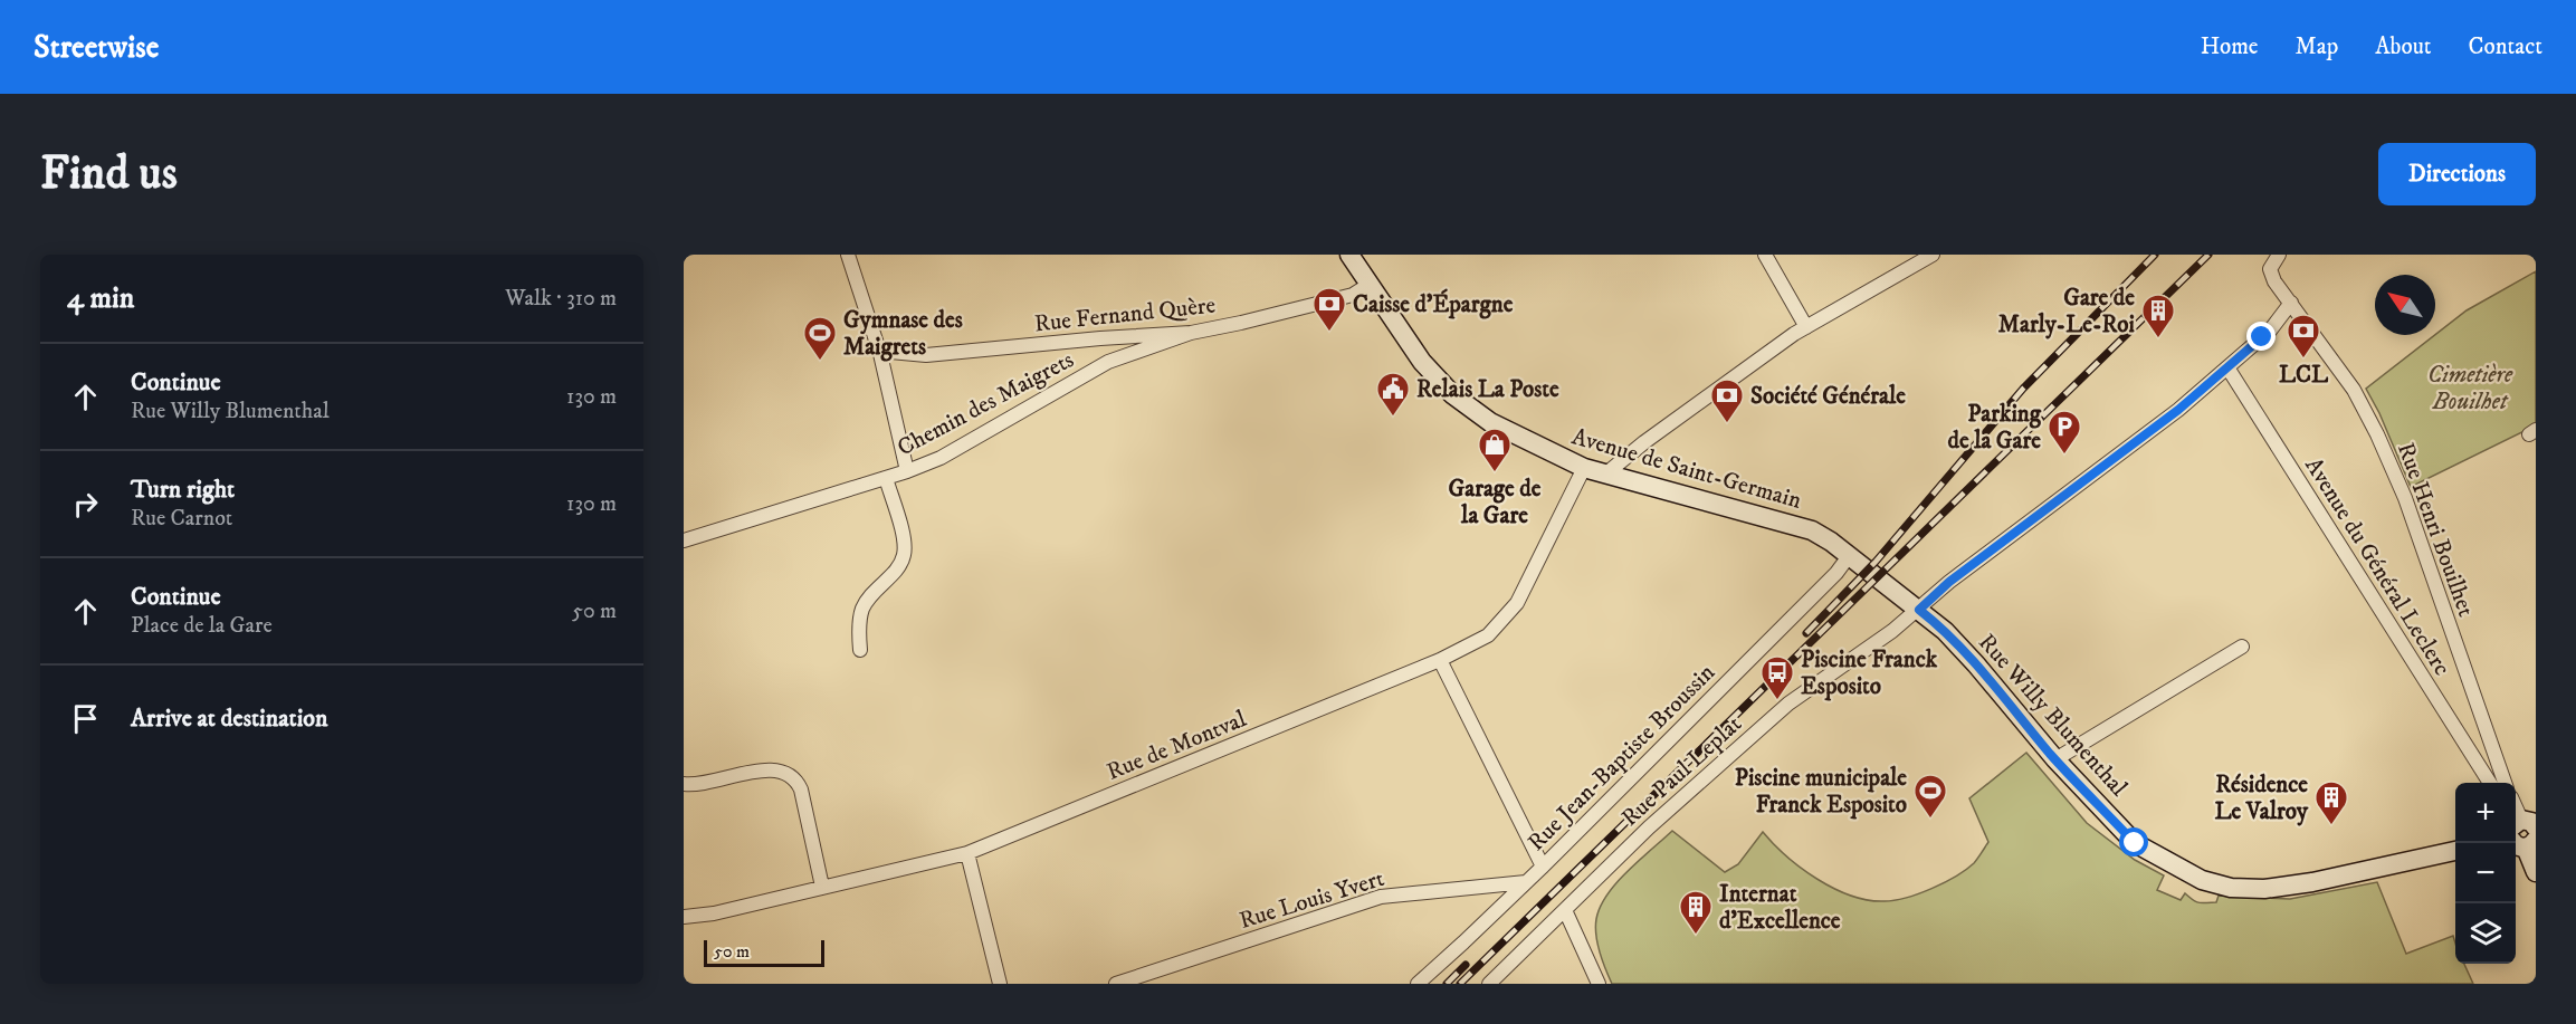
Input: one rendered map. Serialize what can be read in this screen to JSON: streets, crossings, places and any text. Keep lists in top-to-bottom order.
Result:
{
  "streets": {
    "main road": ["Avenue de Saint-Germain", "Rue Willy Blumenthal"],
    "street": [
      "Rue Fernand Quère",
      "Chemin des Maigrets",
      "Rue Henri Bouilhet",
      "Avenue du Général Leclerc",
      "Rue de Montval",
      "Rue Jean-Baptiste Broussin",
      "Rue Paul Leplat",
      "Rue Louis Yvert"
    ]
  },
  "crossings": [
    ["Rue Fernand Quère", "Chemin des Maigrets"],
    ["Rue Fernand Quère", "Avenue de Saint-Germain"],
    ["Avenue de Saint-Germain", "Rue Willy Blumenthal"],
    ["Avenue de Saint-Germain", "Rue de Montval"],
    ["Avenue de Saint-Germain", "Rue Jean-Baptiste Broussin"],
    ["Avenue de Saint-Germain", "Rue Paul Leplat"],
    ["Rue Henri Bouilhet", "Rue Paul Leplat"],
    ["Avenue du Général Leclerc", "Rue Paul Leplat"],
    ["Rue Willy Blumenthal", "Rue Paul Leplat"],
    ["Rue Jean-Baptiste Broussin", "Rue Louis Yvert"]
  ],
  "parks": ["Cimetière Bouilhet"],
  "places": {
    "bank": ["Caisse d'Épargne", "LCL", "Société Générale"],
    "building": ["Gare de Marly-Le-Roi", "Résidence Le Valroy", "Internat d'Excellence"],
    "sports": ["Gymnase des Maigrets", "Piscine municipale Franck Esposito"],
    "public building": ["Relais La Poste"],
    "parking": ["Parking de la Gare"],
    "shop": ["Garage de la Gare"],
    "bus stop": ["Piscine Franck Esposito"]
  },
  "scale_bar": "50 m",
  "north": "top left",
  "page": {
    "header": "Streetwise",
    "nav": [
      "Home",
      "Map",
      "About",
      "Contact"
    ],
    "buttons": "Directions",
    "title": "Find us",
    "heading": ["4 min", "Walk · 310 m"],
    "list": [
      ["Continue", "Rue Willy Blumenthal", "130 m"],
      ["Turn right", "Rue Carnot", "130 m"],
      ["Continue", "Place de la Gare", "50 m"],
      "Arrive at destination"
    ],
    "map_buttons": ["+", "−"],
    "scale": "50 m"
  }
}
